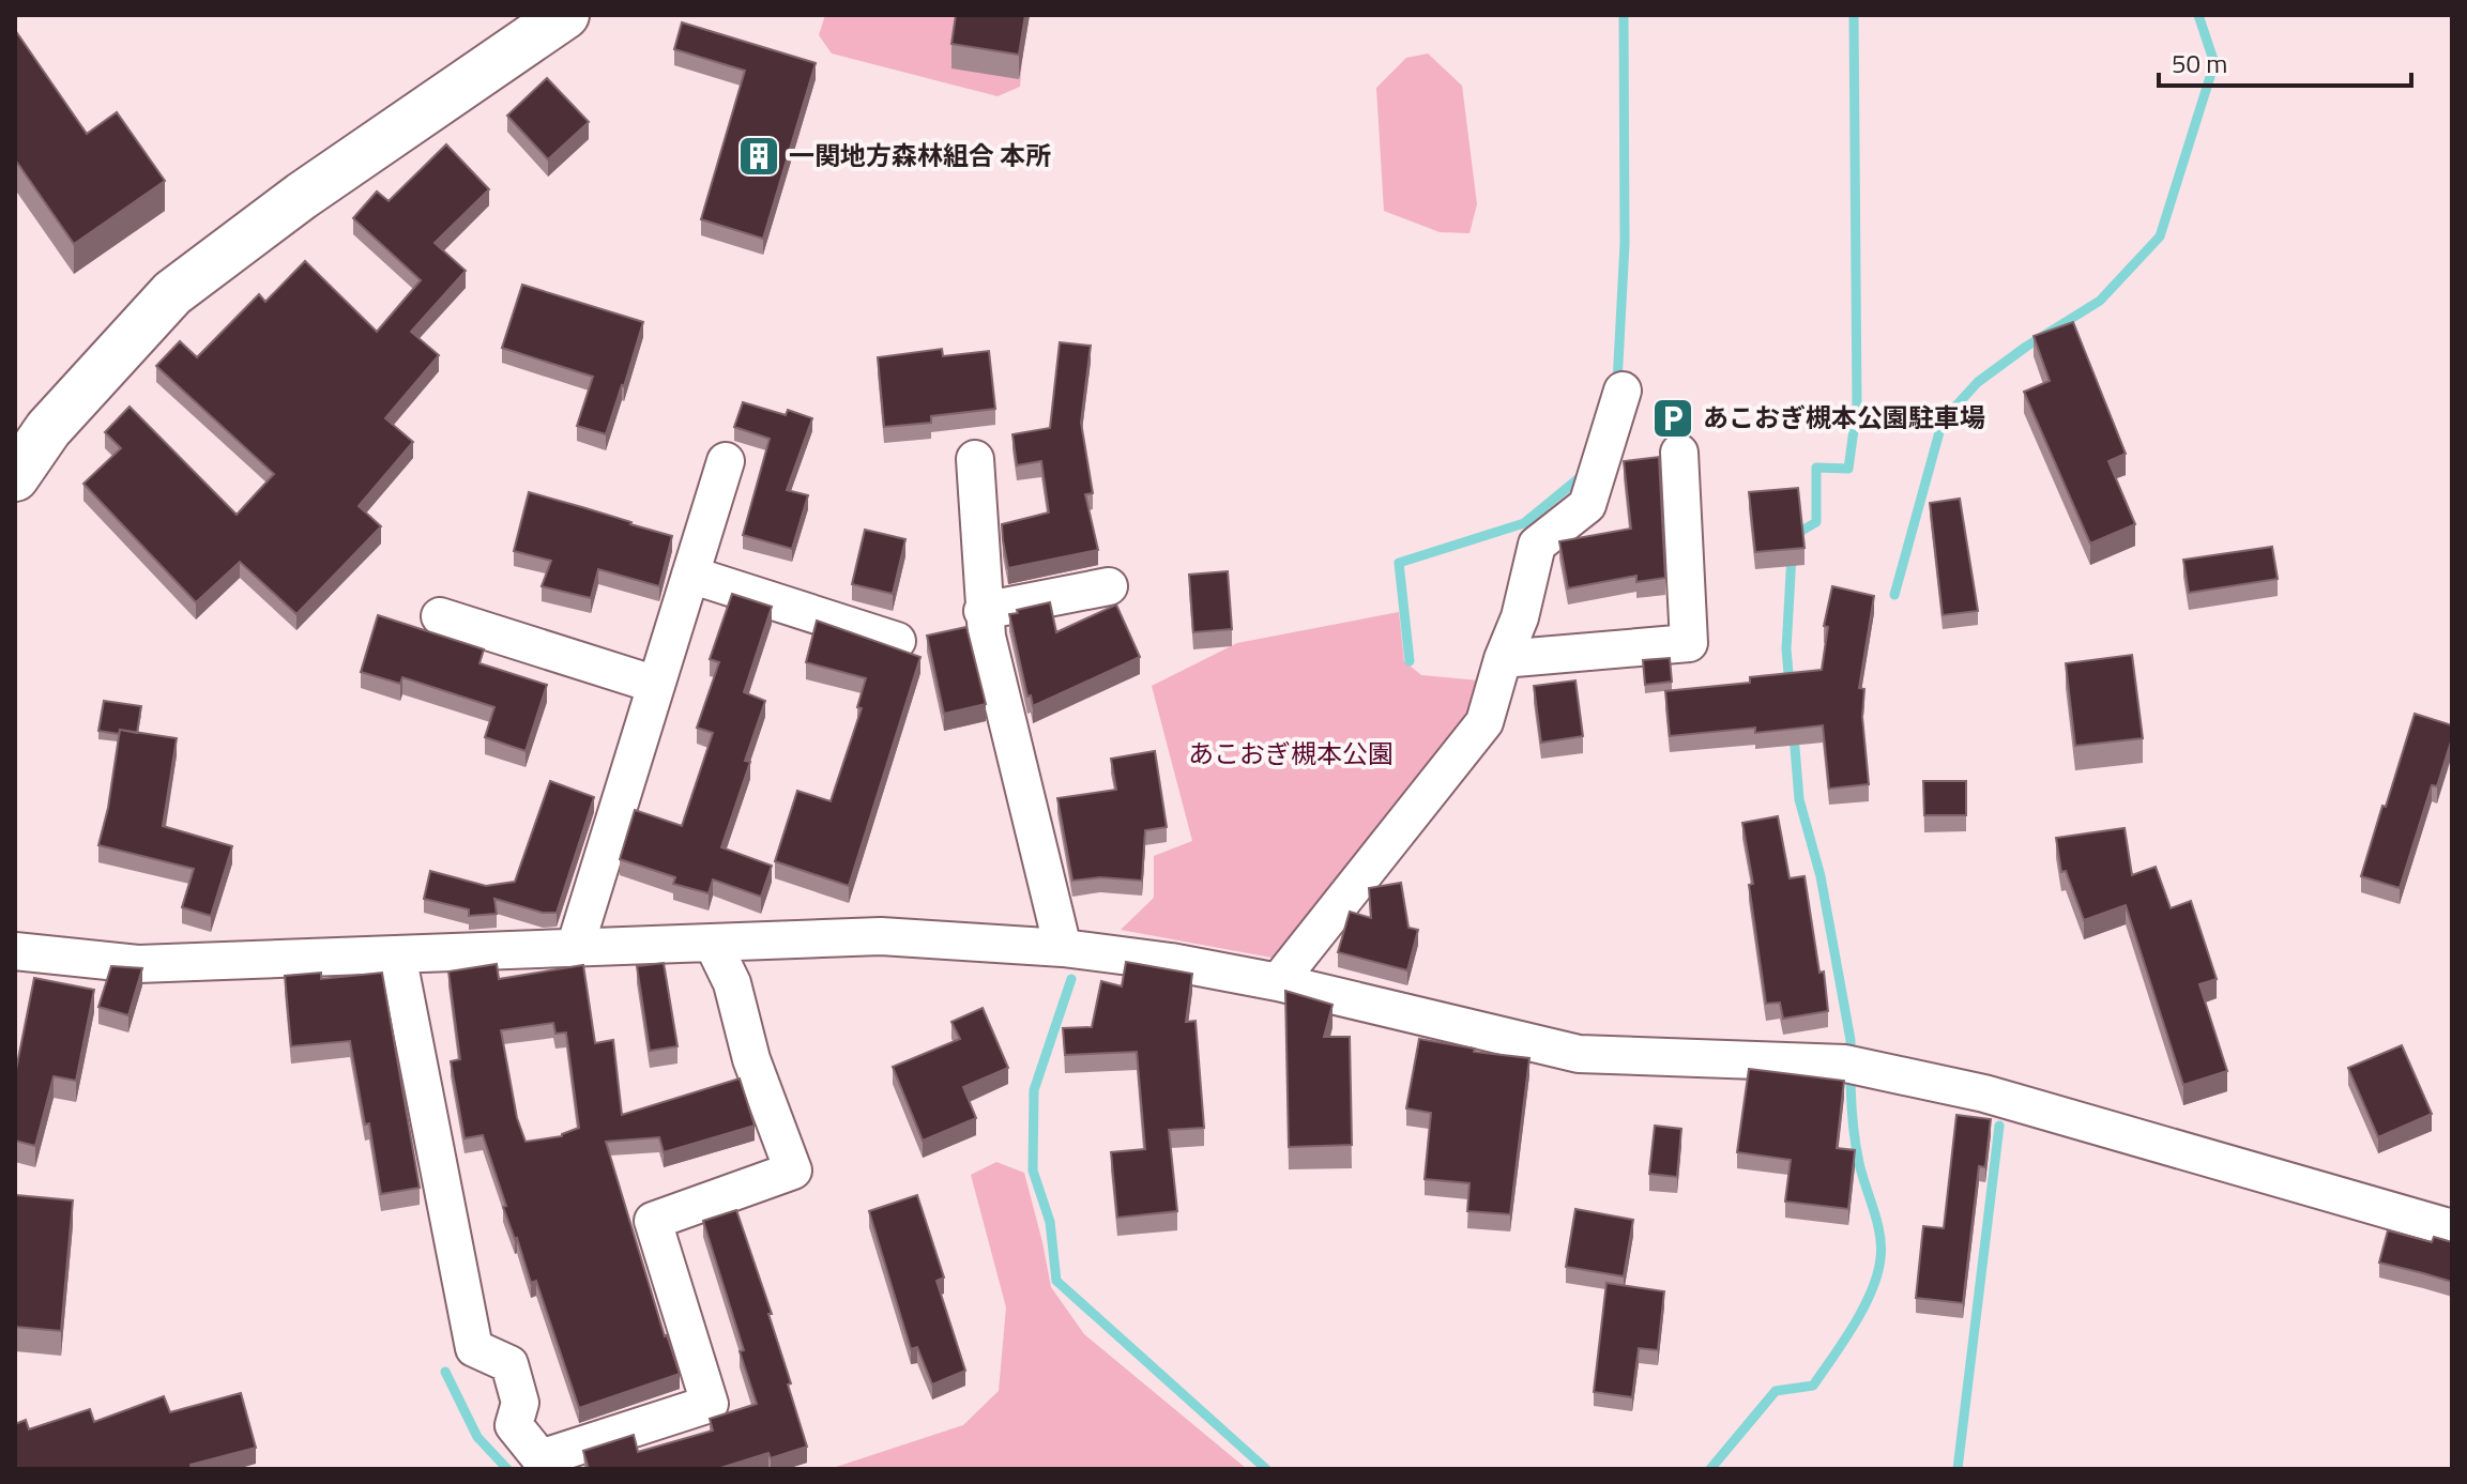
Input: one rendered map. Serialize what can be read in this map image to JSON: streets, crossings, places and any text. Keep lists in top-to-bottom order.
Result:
{
  "parks": ["あこおぎ槻本公園"],
  "places": {
    "building": ["一関地方森林組合 本所"],
    "parking": ["あこおぎ槻本公園駐車場"]
  },
  "scale_bar": "50 m"
}
